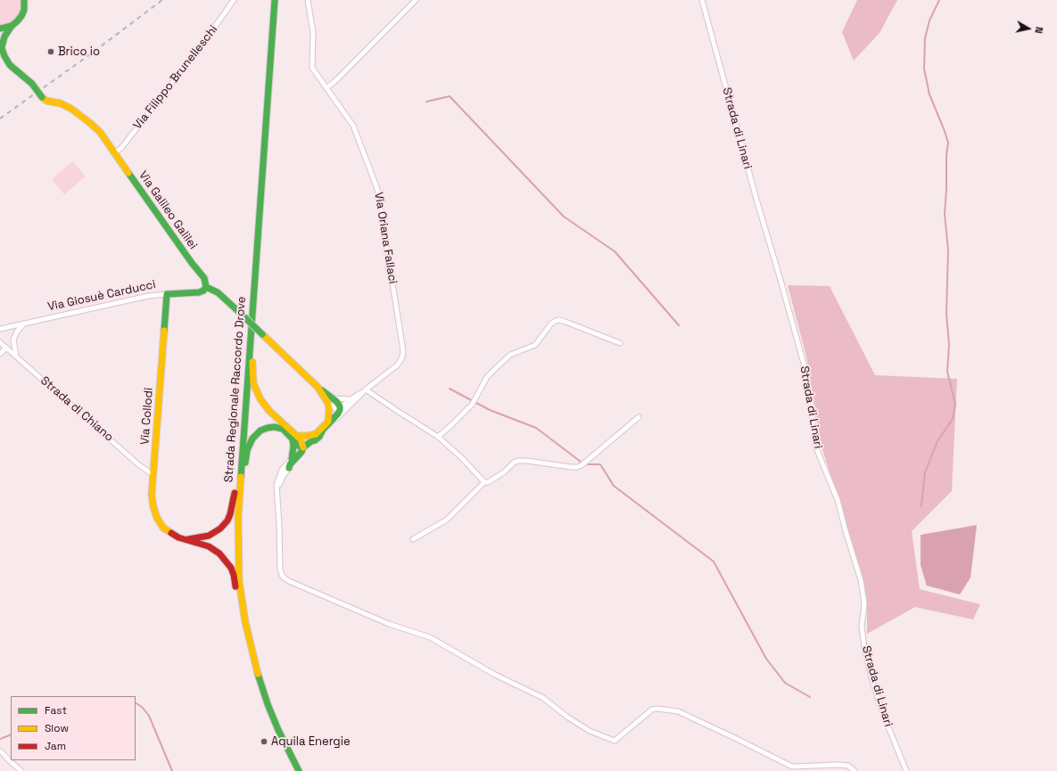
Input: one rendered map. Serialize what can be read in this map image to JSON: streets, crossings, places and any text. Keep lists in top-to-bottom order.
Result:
{
  "streets": {
    "main road": [
      "Via Galileo Galilei",
      "Via Giosuè Carducci",
      "Strada Regionale Raccordo Drove",
      "Via Collodi"
    ],
    "street": [
      "Via Filippo Brunelleschi",
      "Strada di Linari",
      "Via Oriana Fallaci",
      "Strada di Chiano"
    ]
  },
  "crossings": [
    ["Via Filippo Brunelleschi", "Via Galileo Galilei"],
    ["Via Galileo Galilei", "Via Giosuè Carducci"],
    ["Via Giosuè Carducci", "Via Collodi"],
    ["Strada di Chiano", "Via Collodi"]
  ],
  "places": ["Brico io", "Aquila Energie"],
  "legend": ["Fast", "Slow", "Jam"],
  "north": "right"
}
